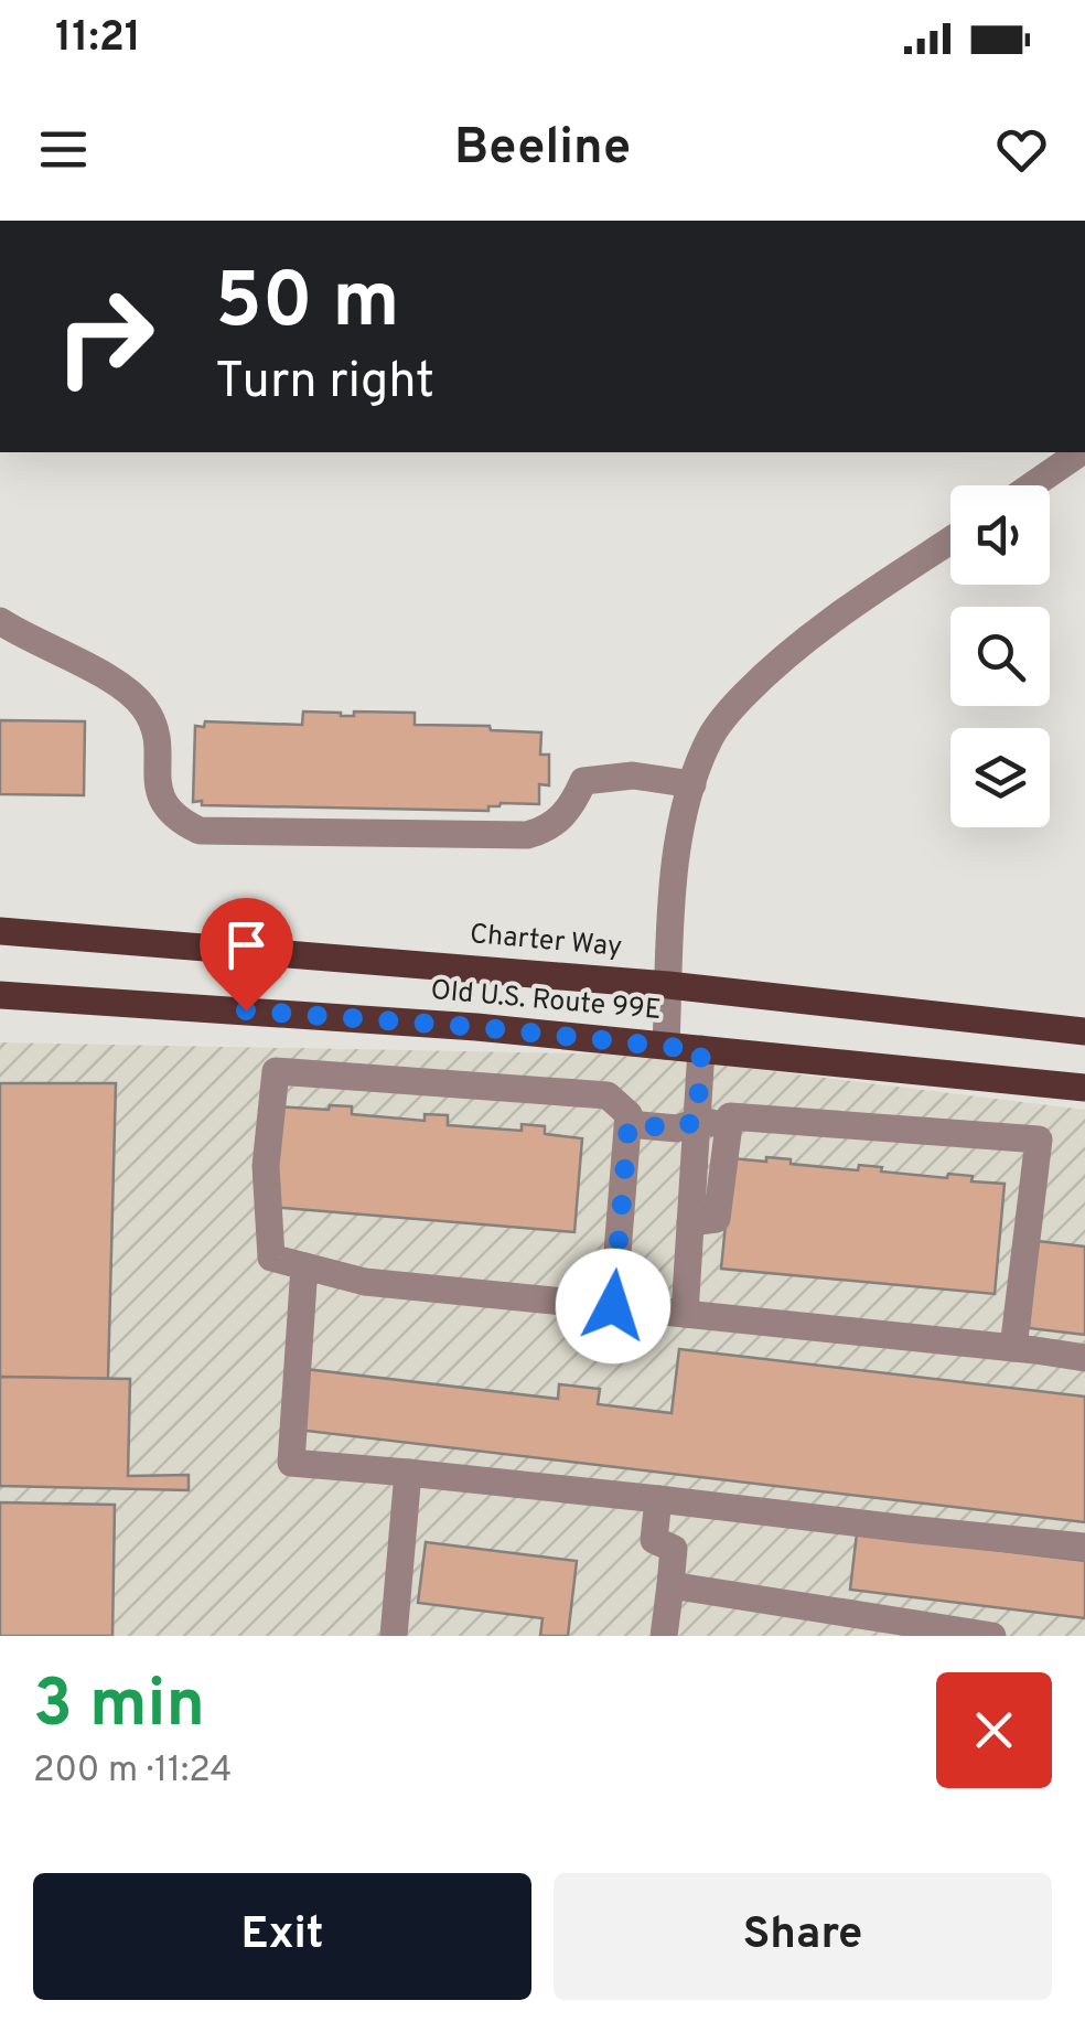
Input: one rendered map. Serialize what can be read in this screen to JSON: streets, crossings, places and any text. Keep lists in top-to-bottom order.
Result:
{
  "streets": {
    "main road": ["Charter Way", "Old U.S. Route 99E"]
  },
  "page": {
    "status": "11:21",
    "header": "Beeline",
    "turn": ["50 m", "Turn right"],
    "heading": ["3 min", "200 m · 11:24"],
    "buttons": ["Exit", "Share"]
  }
}
